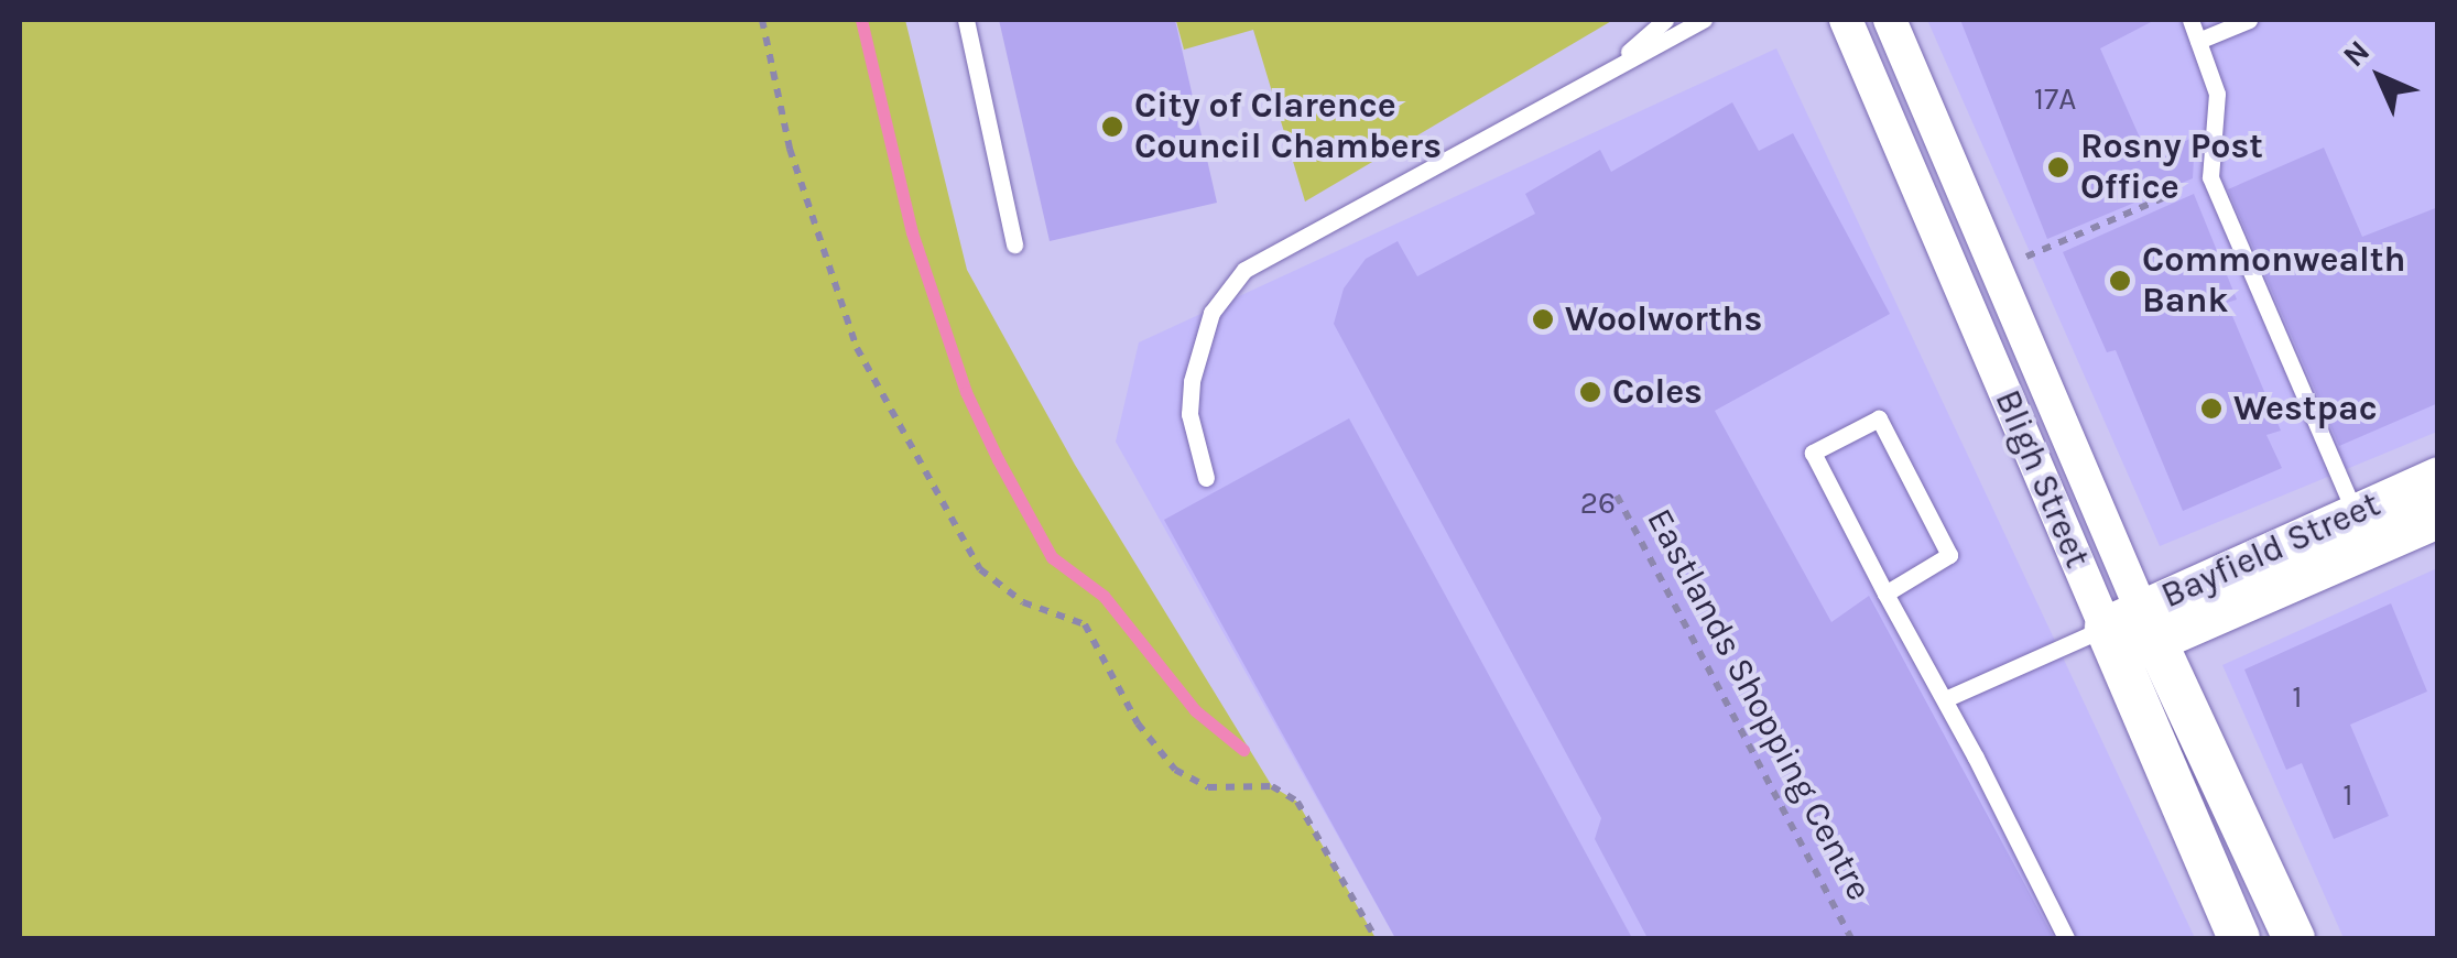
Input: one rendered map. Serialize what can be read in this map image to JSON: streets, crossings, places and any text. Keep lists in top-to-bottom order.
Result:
{
  "streets": {
    "street": ["Bligh Street", "Bayfield Street"],
    "path": ["Eastlands Shopping Centre"]
  },
  "crossings": [
    ["Bligh Street", "Bayfield Street"]
  ],
  "places": [
    "City of Clarence Council Chambers",
    "Rosny Post Office",
    "Commonwealth Bank",
    "Woolworths",
    "Coles",
    "Westpac"
  ],
  "house_numbers": [
    "17A",
    "26",
    "1",
    "1"
  ],
  "north": "top left"
}
